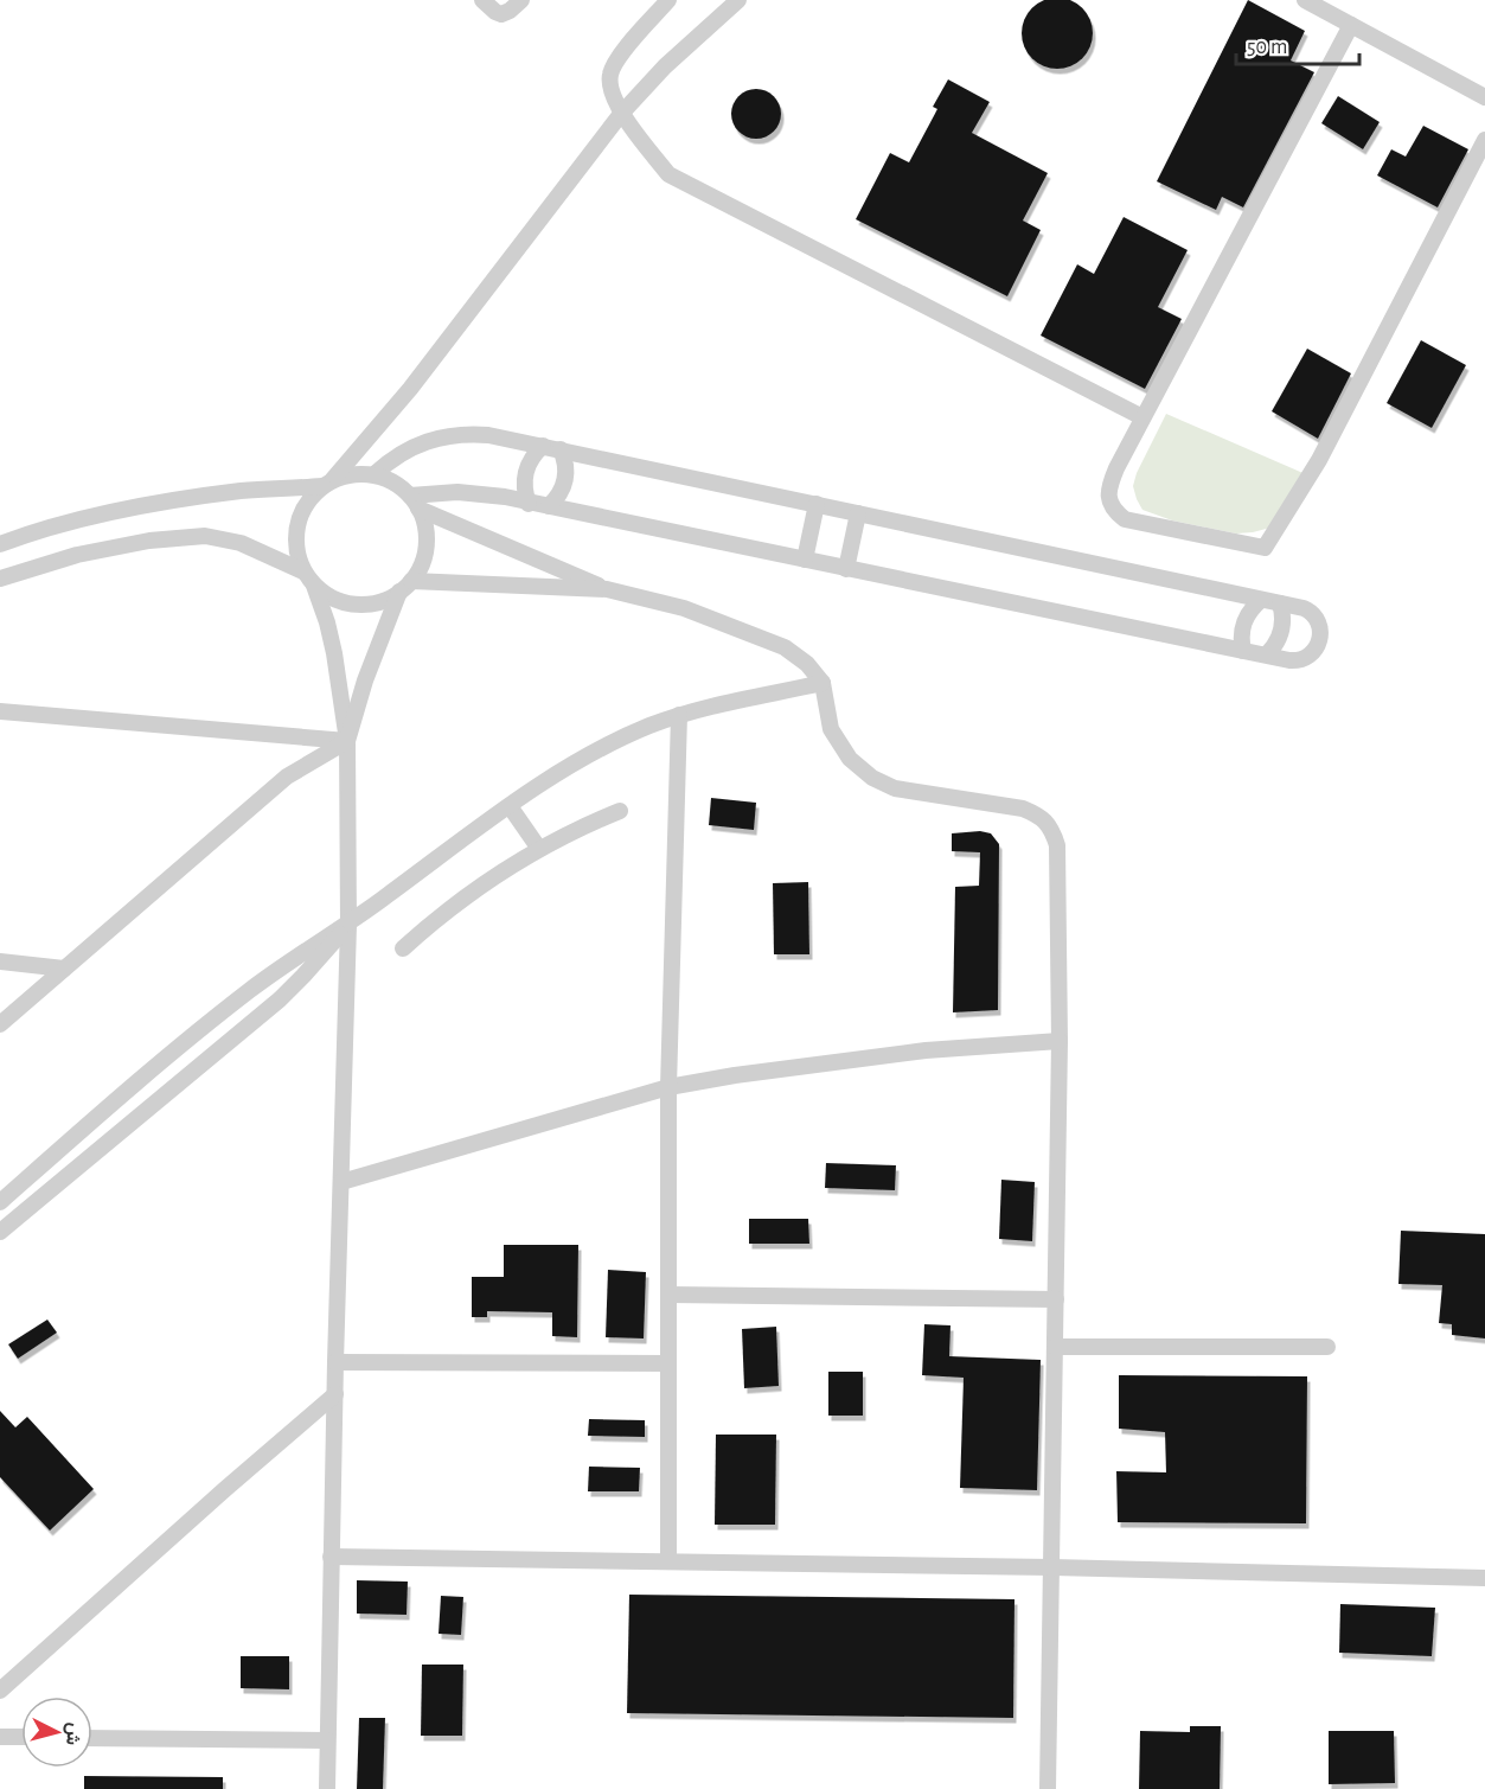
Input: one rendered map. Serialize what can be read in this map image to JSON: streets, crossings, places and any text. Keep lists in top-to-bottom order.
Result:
{
  "scale_bar": "50 m",
  "north": "right"
}
